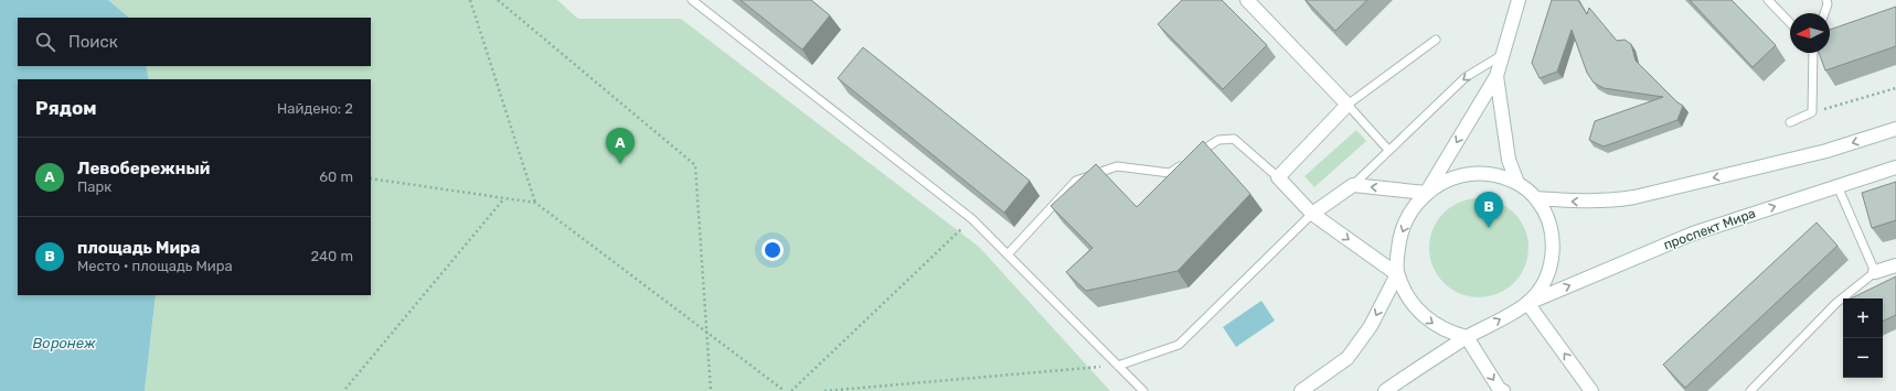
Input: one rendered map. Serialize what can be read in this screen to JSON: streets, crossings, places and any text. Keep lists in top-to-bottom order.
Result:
{
  "streets": {
    "main road": ["проспект Мира"]
  },
  "water": ["Воронеж"],
  "north": "left",
  "page": {
    "search": "Поиск",
    "heading": ["Рядом", "Найдено: 2"],
    "pins": ["A", "B"],
    "list": [
      {
        "mark": "A",
        "name": "Левобережный",
        "note": "Парк",
        "value": "60 m"
      },
      {
        "mark": "B",
        "name": "площадь Мира",
        "note": "Место · площадь Мира",
        "value": "240 m"
      }
    ],
    "map_buttons": ["+", "−"]
  }
}
